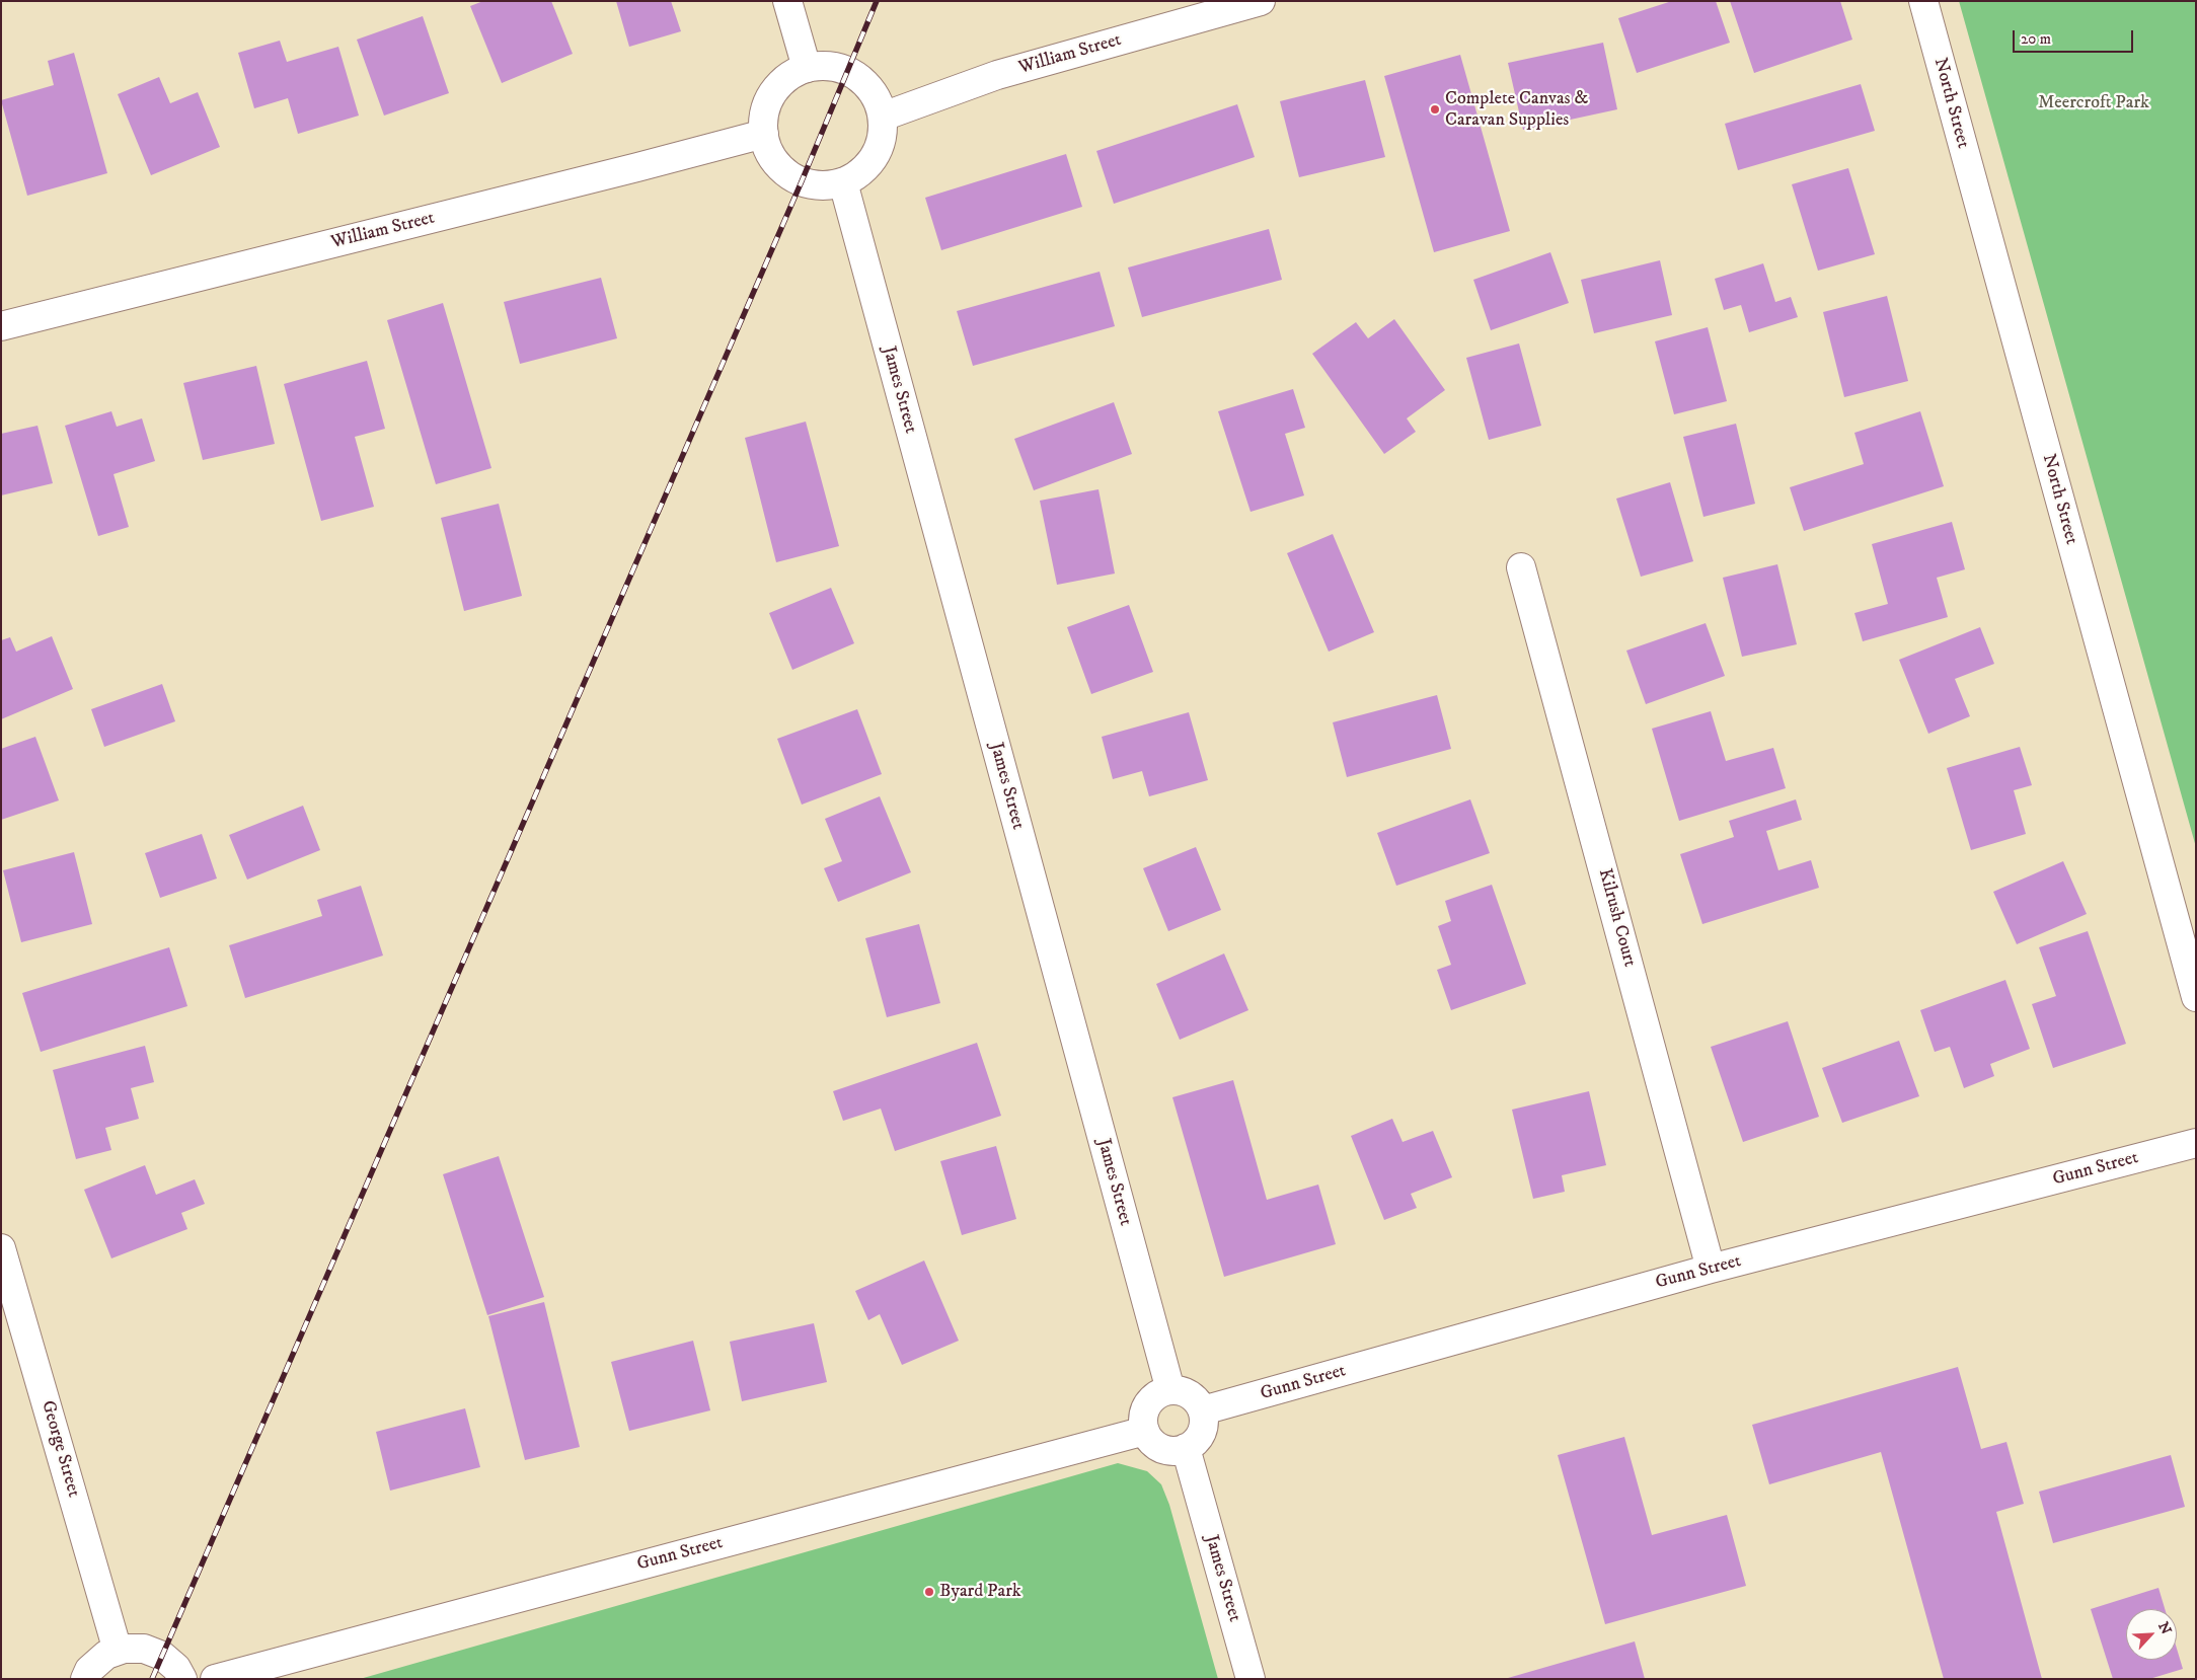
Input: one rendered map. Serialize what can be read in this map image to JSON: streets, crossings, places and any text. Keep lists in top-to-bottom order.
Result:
{
  "streets": {
    "street": [
      "William Street",
      "North Street",
      "James Street",
      "Kilrush Court",
      "Gunn Street",
      "George Street"
    ]
  },
  "crossings": [
    ["William Street", "James Street"],
    ["James Street", "Gunn Street"],
    ["Kilrush Court", "Gunn Street"]
  ],
  "parks": ["Meercroft Park"],
  "places": ["Complete Canvas & Caravan Supplies", "Byard Park"],
  "scale_bar": "20 m",
  "north": "top right"
}
